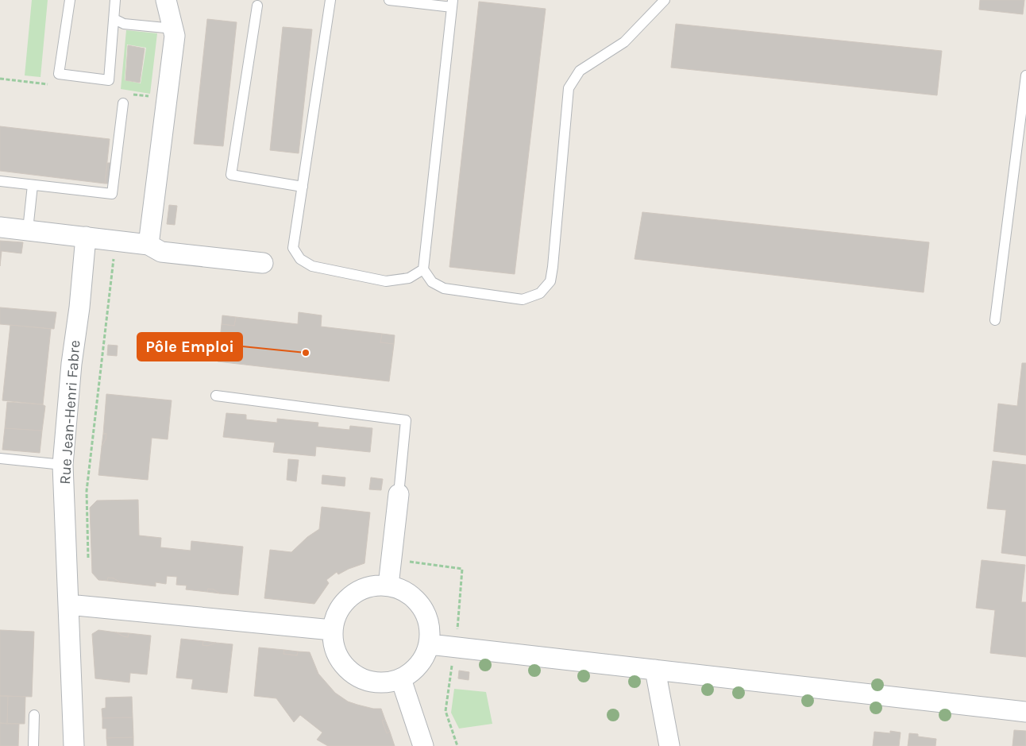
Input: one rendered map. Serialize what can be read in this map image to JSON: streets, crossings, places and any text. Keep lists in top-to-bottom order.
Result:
{
  "streets": {
    "street": ["Rue Jean-Henri Fabre"]
  },
  "places": ["Pôle Emploi"]
}
